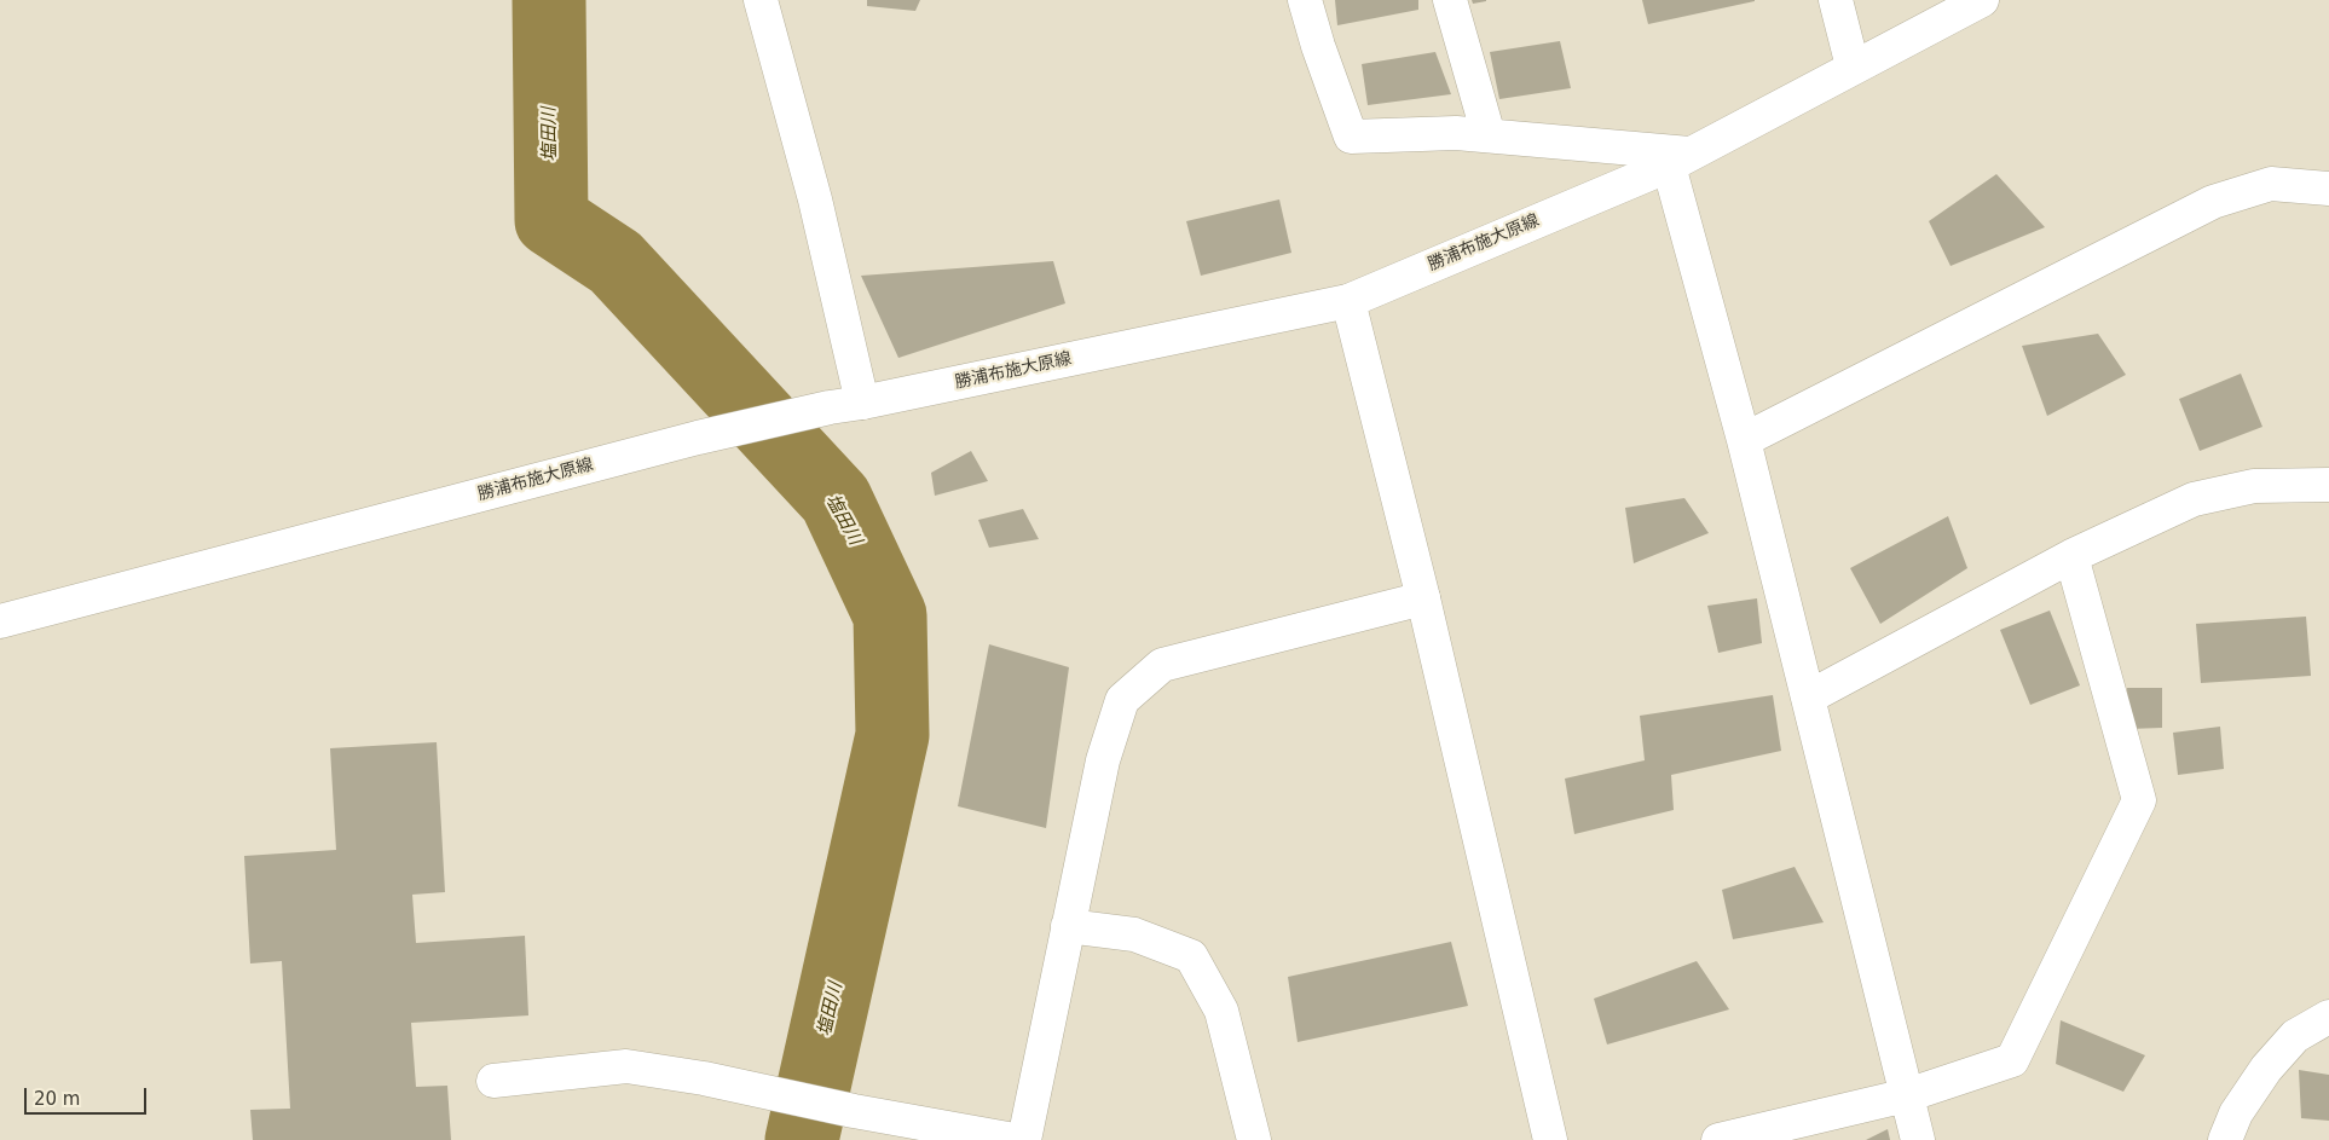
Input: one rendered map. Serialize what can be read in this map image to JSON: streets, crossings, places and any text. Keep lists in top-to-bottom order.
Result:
{
  "streets": {
    "street": ["勝浦布施大原線"]
  },
  "water": ["塩田川"],
  "scale_bar": "20 m"
}
